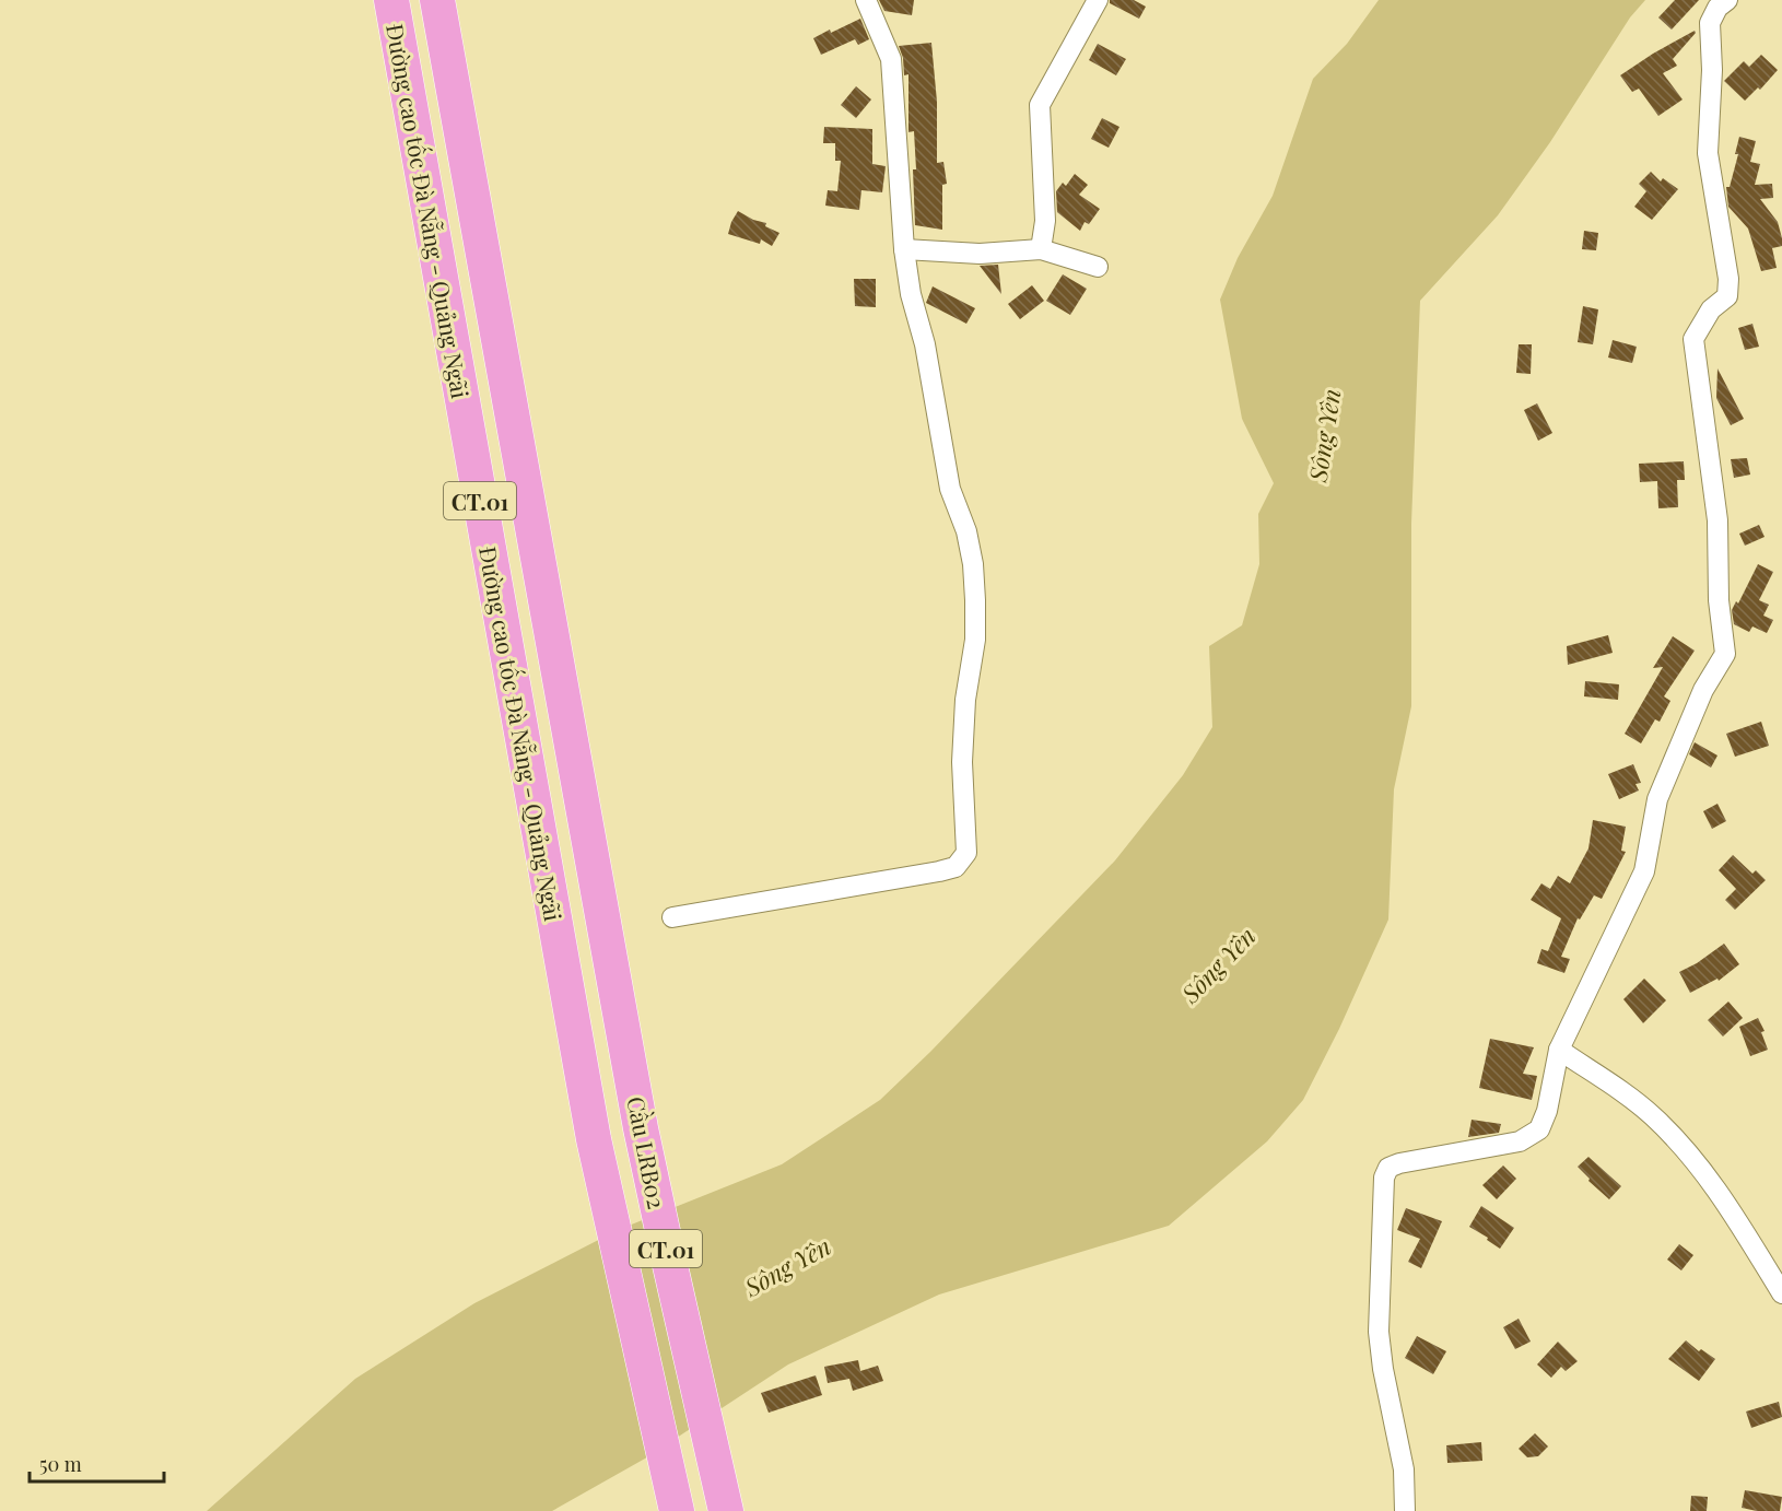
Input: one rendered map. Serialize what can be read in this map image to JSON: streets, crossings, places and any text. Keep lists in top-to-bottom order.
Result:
{
  "streets": {
    "highway": ["Đường cao tốc Đà Nẵng - Quảng Ngãi", "CT.01", "Cầu LRB02"]
  },
  "crossings": [
    ["Đường cao tốc Đà Nẵng - Quảng Ngãi", "Cầu LRB02"]
  ],
  "water": ["Sông Yên"],
  "scale_bar": "50 m"
}
